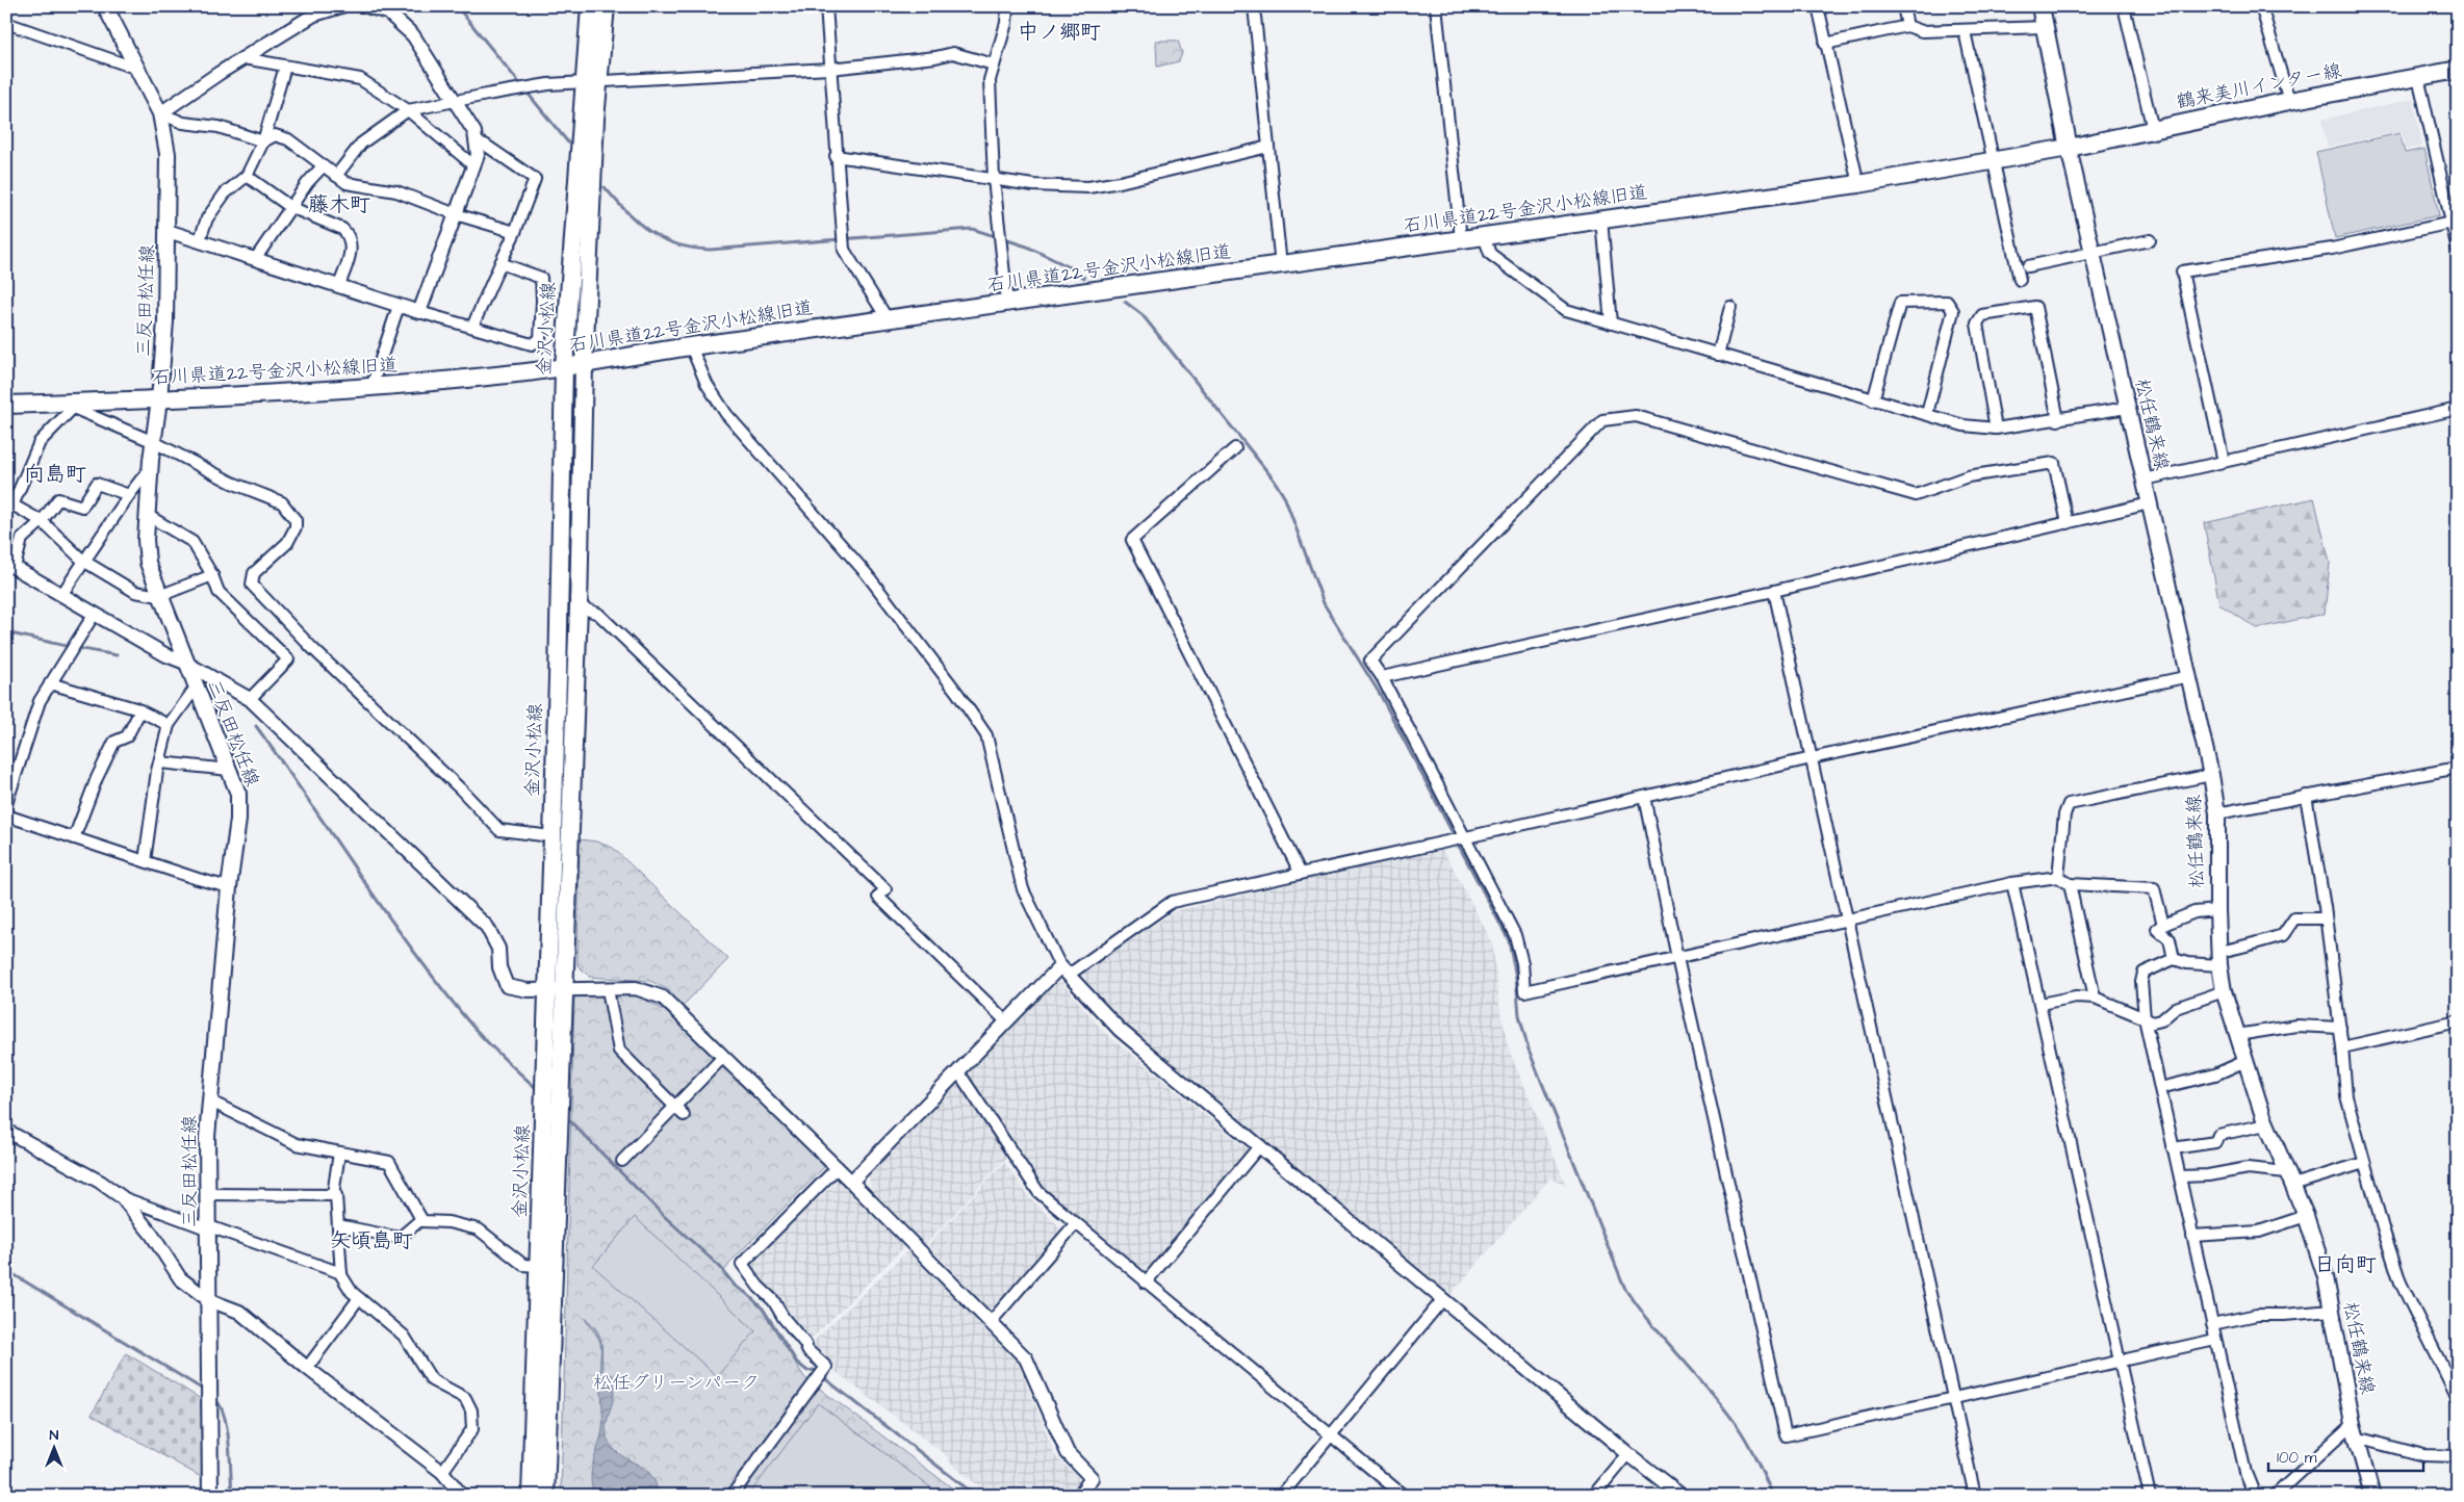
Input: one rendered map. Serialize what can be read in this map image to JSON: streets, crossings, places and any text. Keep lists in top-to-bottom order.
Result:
{
  "streets": {
    "main road": [
      "鶴来美川インター線",
      "石川県道22号金沢小松線旧道",
      "三反田松任線",
      "金沢小松線",
      "松任鶴来線"
    ]
  },
  "crossings": [
    ["鶴来美川インター線", "石川県道22号金沢小松線旧道"],
    ["鶴来美川インター線", "松任鶴来線"],
    ["石川県道22号金沢小松線旧道", "三反田松任線"],
    ["石川県道22号金沢小松線旧道", "金沢小松線"],
    ["石川県道22号金沢小松線旧道", "松任鶴来線"]
  ],
  "districts": [
    "中ノ郷町",
    "藤木町",
    "向島町",
    "矢頃島町",
    "日向町"
  ],
  "parks": ["松任グリーンパーク"],
  "scale_bar": "100 m",
  "north": "top"
}
